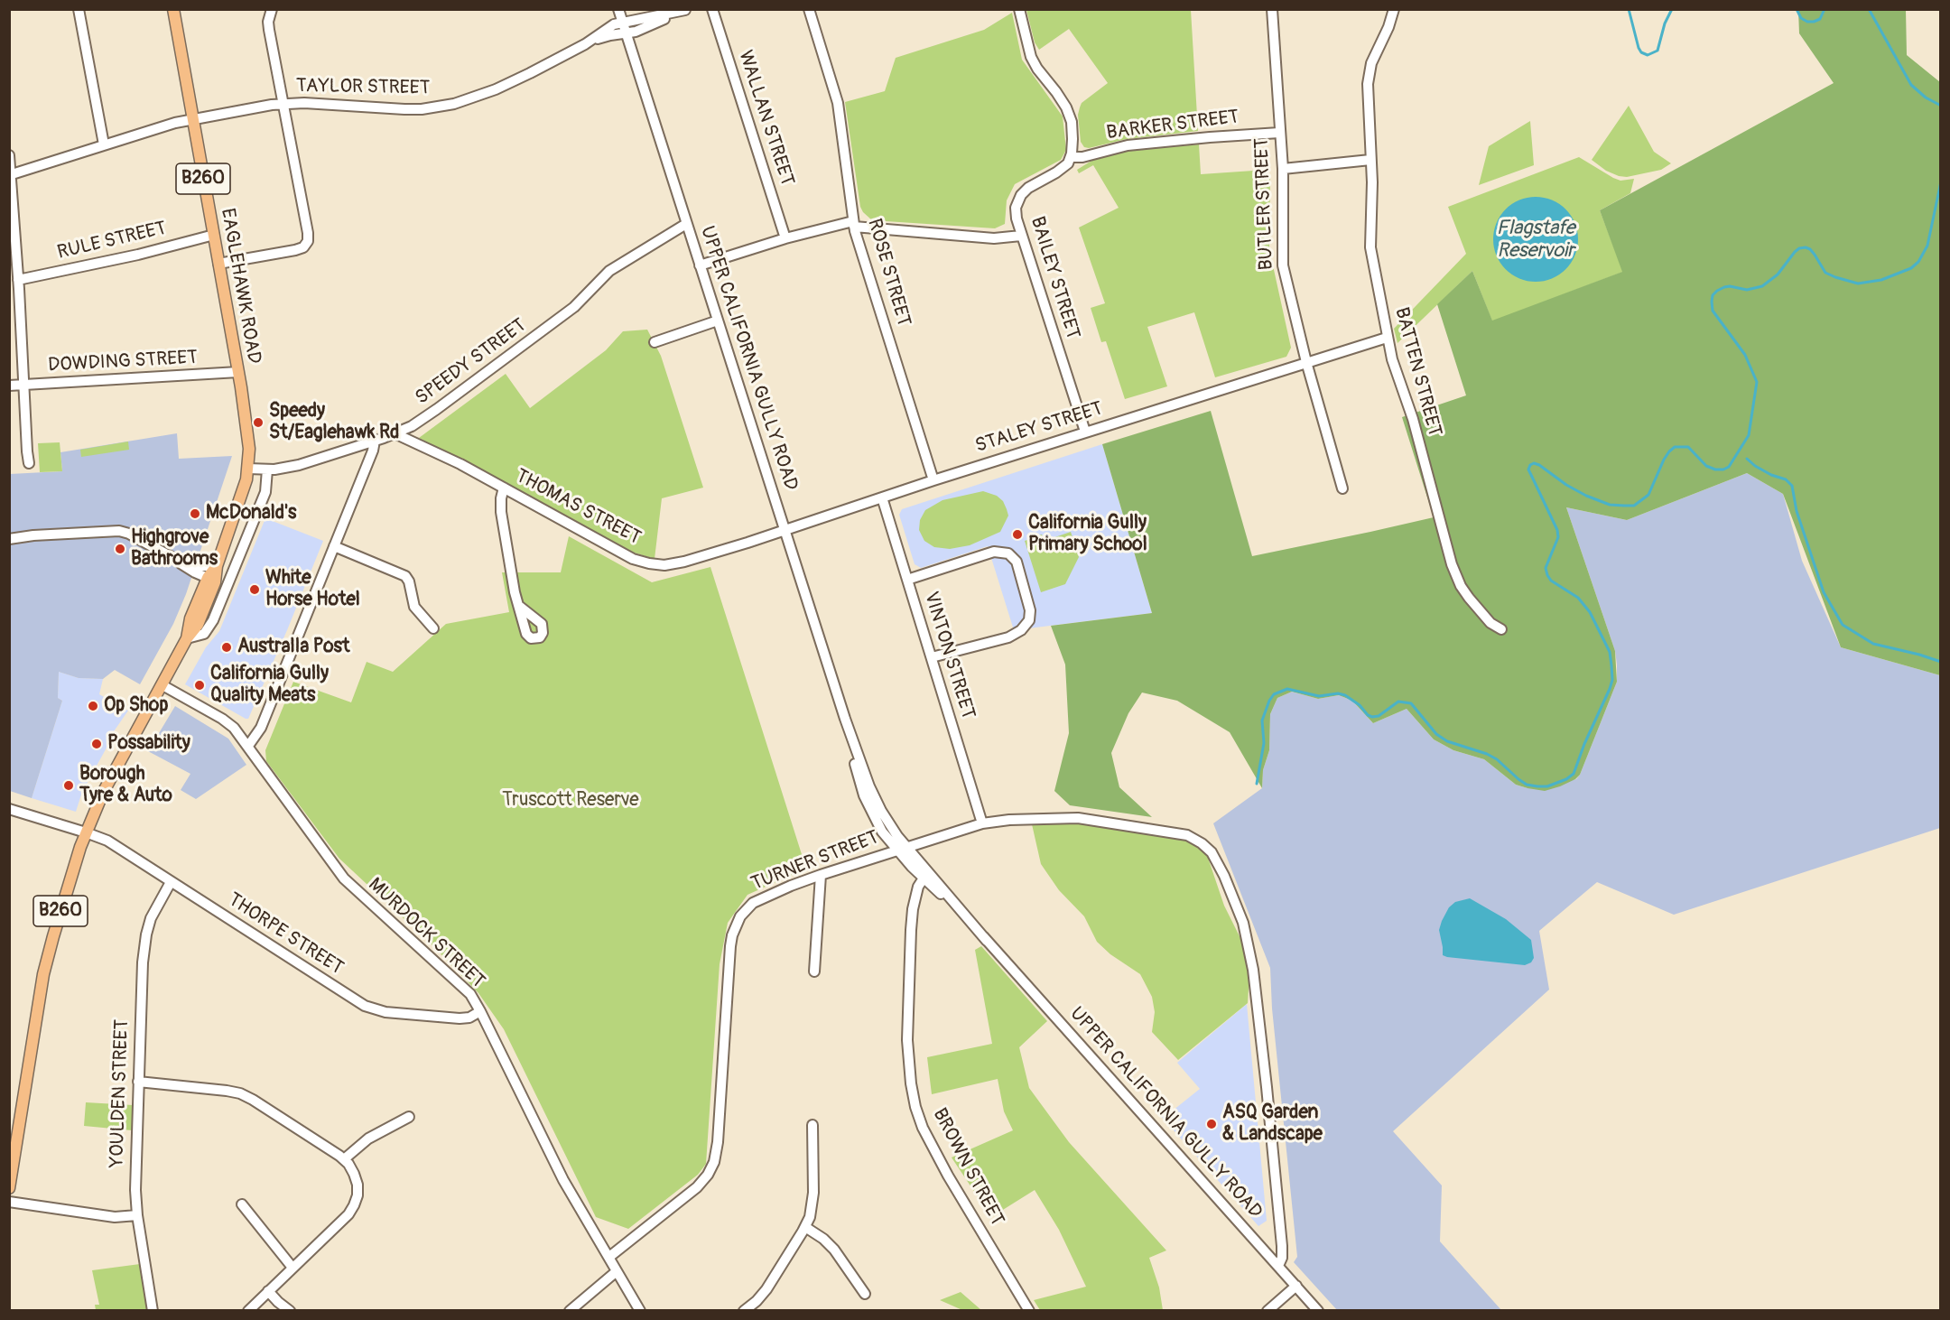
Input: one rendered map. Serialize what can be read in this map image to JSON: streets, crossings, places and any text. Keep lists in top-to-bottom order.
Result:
{
  "streets": {
    "main road": ["B260", "EAGLEHAWK ROAD"],
    "street": [
      "TAYLOR STREET",
      "WALLAN STREET",
      "BARKER STREET",
      "BUTLER STREET",
      "RULE STREET",
      "ROSE STREET",
      "BAILEY STREET",
      "UPPER CALIFORNIA GULLY ROAD",
      "DOWDING STREET",
      "SPEEDY STREET",
      "BATTEN STREET",
      "STALEY STREET",
      "THOMAS STREET",
      "VINTON STREET",
      "TURNER STREET",
      "MURDOCK STREET",
      "THORPE STREET",
      "YOULDEN STREET",
      "BROWN STREET"
    ]
  },
  "crossings": [
    ["TAYLOR STREET", "EAGLEHAWK ROAD"],
    ["TAYLOR STREET", "UPPER CALIFORNIA GULLY ROAD"],
    ["BARKER STREET", "BUTLER STREET"],
    ["BARKER STREET", "BAILEY STREET"],
    ["BUTLER STREET", "STALEY STREET"],
    ["RULE STREET", "EAGLEHAWK ROAD"],
    ["ROSE STREET", "STALEY STREET"],
    ["BAILEY STREET", "STALEY STREET"],
    ["EAGLEHAWK ROAD", "DOWDING STREET"],
    ["EAGLEHAWK ROAD", "SPEEDY STREET"],
    ["EAGLEHAWK ROAD", "MURDOCK STREET"],
    ["EAGLEHAWK ROAD", "THORPE STREET"],
    ["UPPER CALIFORNIA GULLY ROAD", "SPEEDY STREET"],
    ["UPPER CALIFORNIA GULLY ROAD", "STALEY STREET"],
    ["UPPER CALIFORNIA GULLY ROAD", "THOMAS STREET"],
    ["UPPER CALIFORNIA GULLY ROAD", "TURNER STREET"],
    ["UPPER CALIFORNIA GULLY ROAD", "BROWN STREET"],
    ["SPEEDY STREET", "THOMAS STREET"],
    ["BATTEN STREET", "STALEY STREET"],
    ["STALEY STREET", "THOMAS STREET"],
    ["STALEY STREET", "VINTON STREET"],
    ["VINTON STREET", "TURNER STREET"],
    ["TURNER STREET", "MURDOCK STREET"],
    ["MURDOCK STREET", "THORPE STREET"],
    ["THORPE STREET", "YOULDEN STREET"]
  ],
  "water": ["Flagstafe Reservoir"],
  "parks": ["Truscott Reserve"],
  "places": [
    "Speedy St/Eaglehawk Rd",
    "McDonald's",
    "California Gully Primary School",
    "Highgrove Bathrooms",
    "White Horse Hotel",
    "AustralIa Post",
    "California Gully Quality Meats",
    "Op Shop",
    "Possability",
    "Borough Tyre & Auto",
    "ASQ Garden & Landscape"
  ]
}
